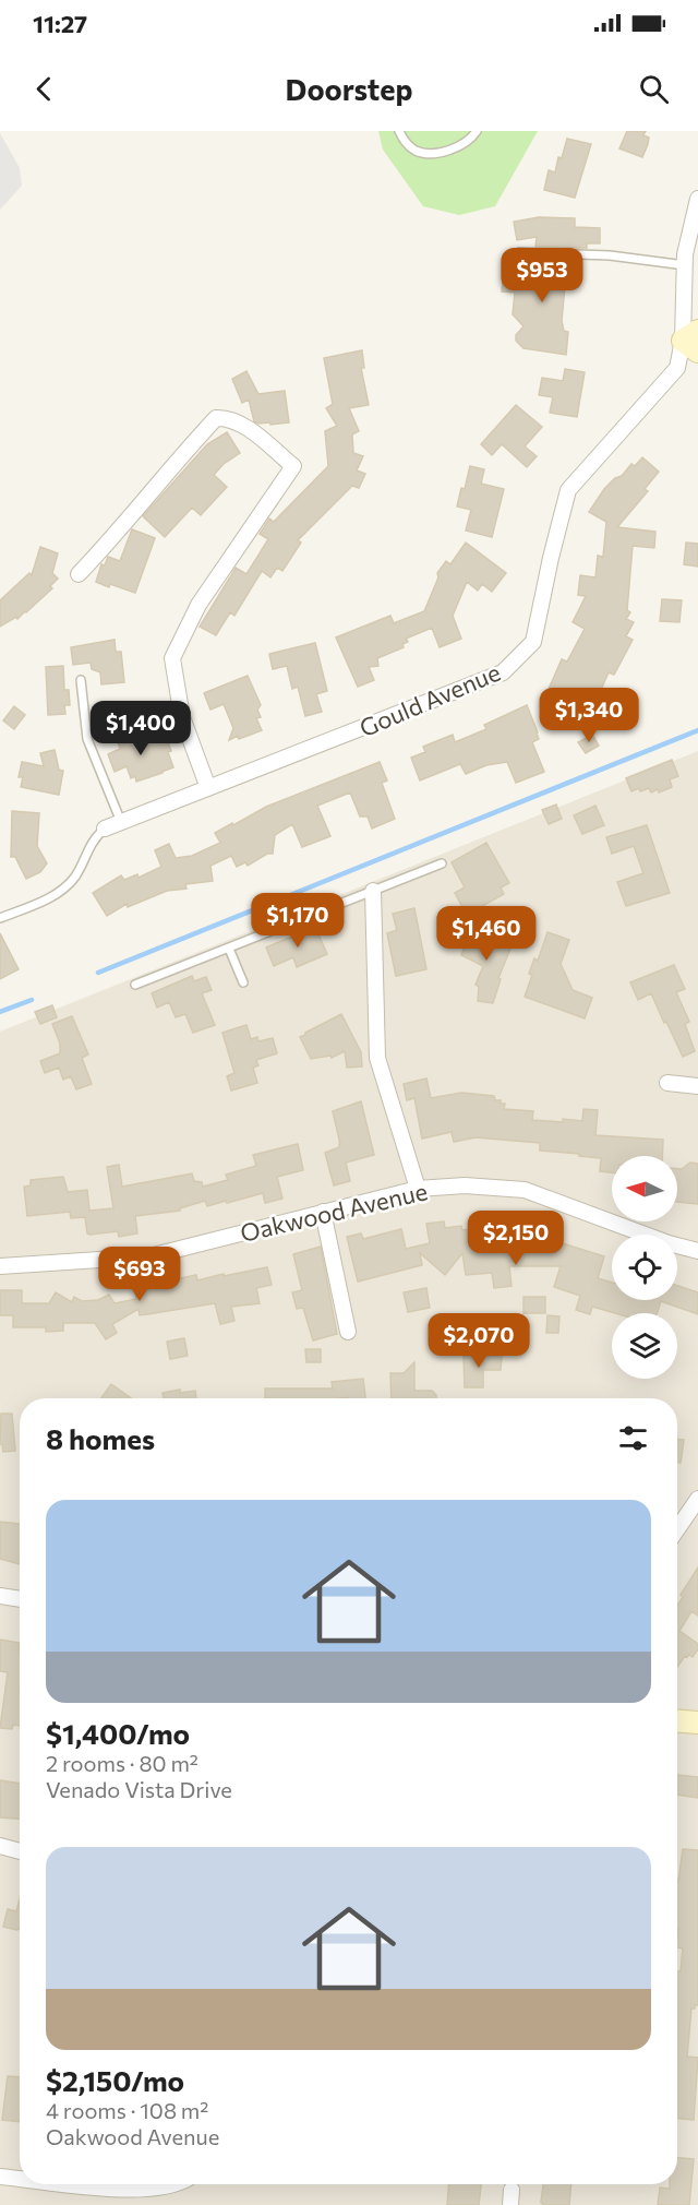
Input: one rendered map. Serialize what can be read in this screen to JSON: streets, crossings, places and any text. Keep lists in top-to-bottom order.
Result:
{
  "streets": {
    "street": ["Gould Avenue", "Oakwood Avenue"]
  },
  "north": "left",
  "page": {
    "status": "11:27",
    "header": "Doorstep",
    "price": [
      "$953",
      "$1,340",
      "$1,400",
      "$1,170",
      "$1,460",
      "$2,150",
      "$693",
      "$2,070"
    ],
    "heading": "8 homes",
    "list": [
      {
        "name": "$1,400/mo",
        "note": "2 rooms · 80 m² · Venado Vista Drive"
      },
      {
        "name": "$2,150/mo",
        "note": "4 rooms · 108 m² · Oakwood Avenue"
      }
    ]
  }
}
